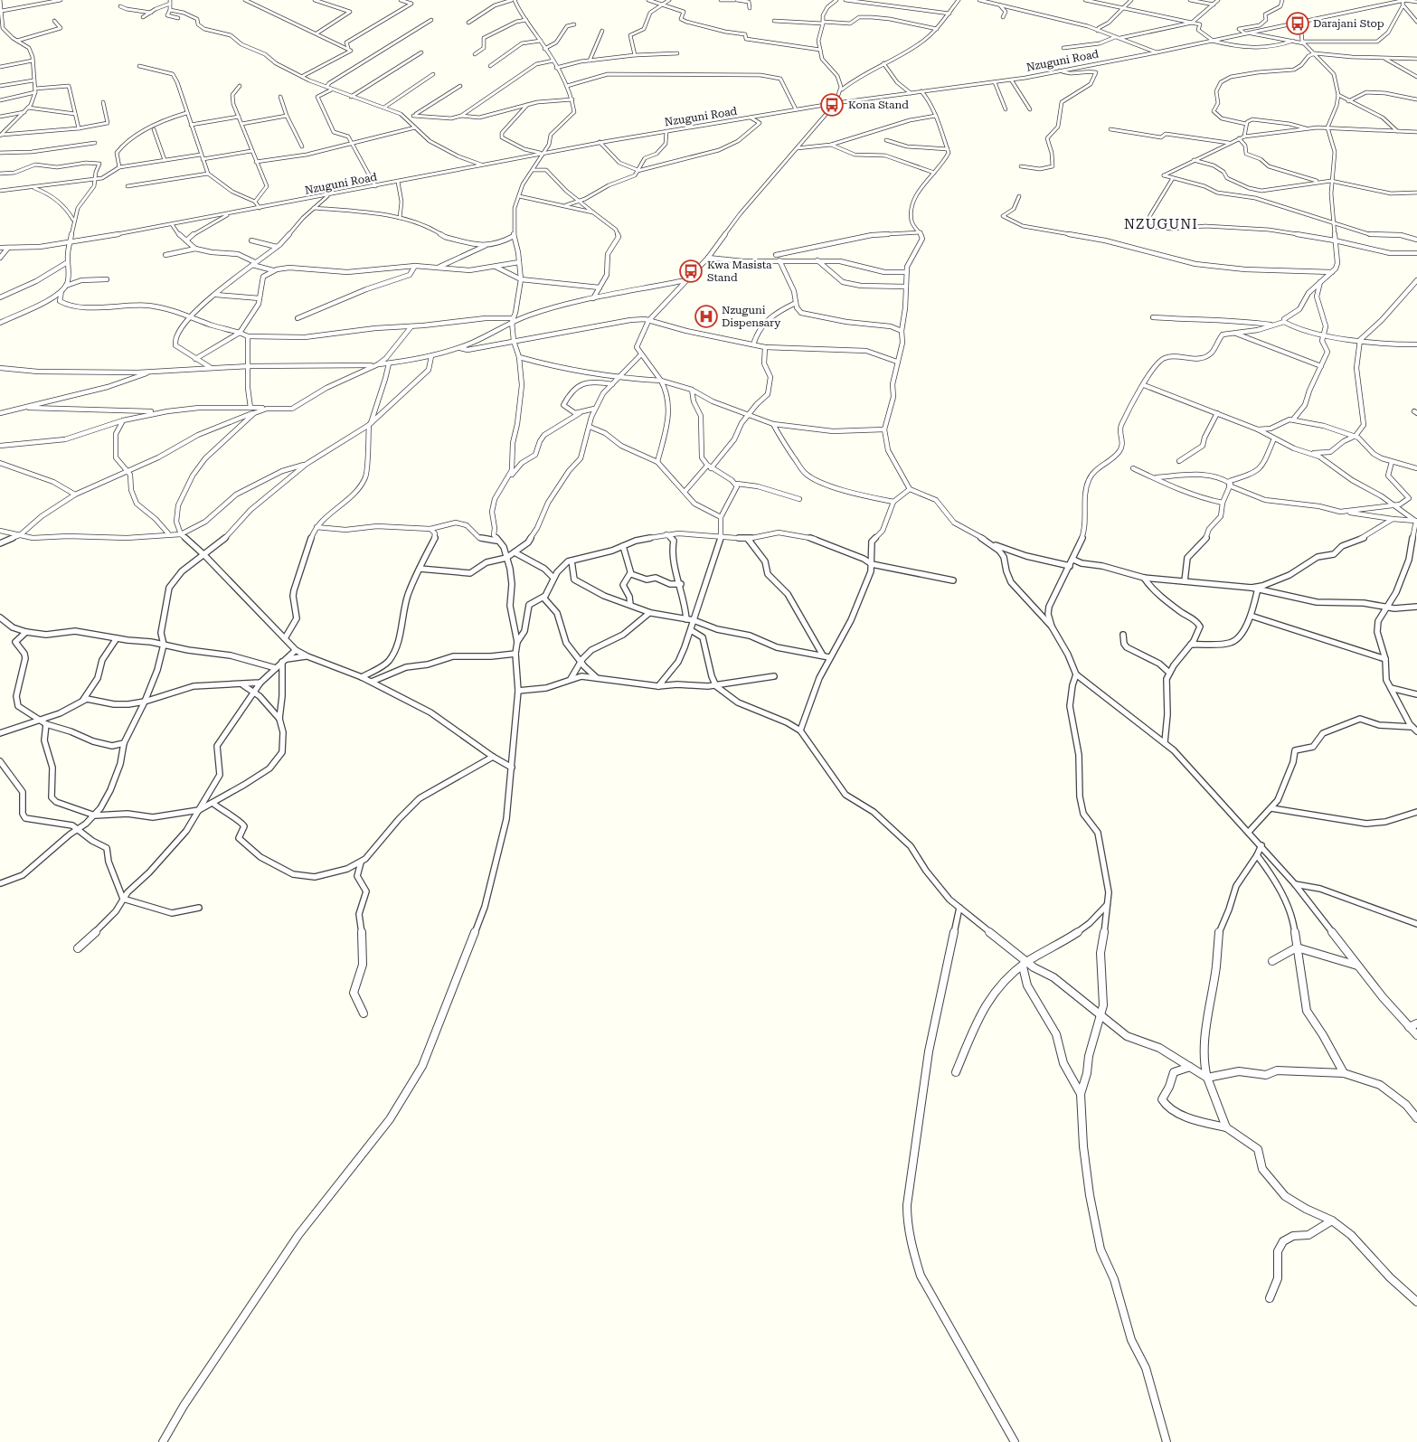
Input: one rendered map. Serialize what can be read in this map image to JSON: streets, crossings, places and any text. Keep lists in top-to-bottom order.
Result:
{
  "streets": {
    "street": ["Nzuguni Road"]
  },
  "districts": ["NZUGUNI"],
  "places": {
    "bus stop": ["Darajani Stop", "Kona Stand", "Kwa Masista Stand"],
    "hospital": ["Nzuguni Dispensary"]
  }
}
